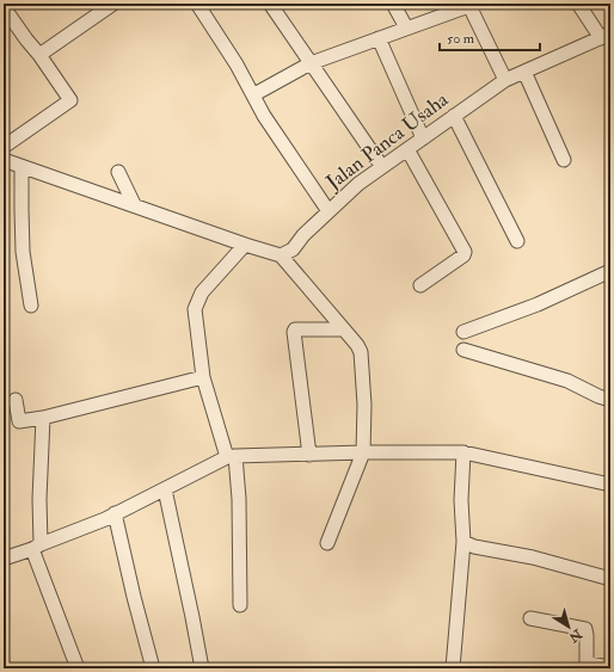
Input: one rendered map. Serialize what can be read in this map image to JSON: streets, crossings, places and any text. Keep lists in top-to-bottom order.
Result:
{
  "streets": {
    "street": ["Jalan Panca Usaha"]
  },
  "scale_bar": "50 m",
  "north": "bottom right"
}
